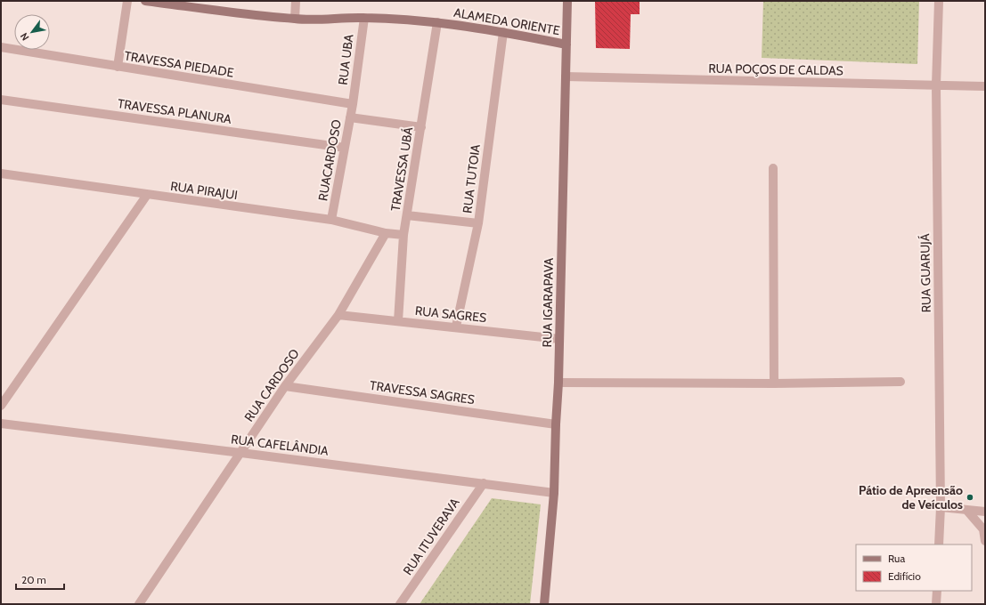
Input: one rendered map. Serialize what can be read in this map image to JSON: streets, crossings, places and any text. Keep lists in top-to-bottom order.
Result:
{
  "streets": {
    "street": [
      "ALAMEDA ORIENTE",
      "RUA UBA",
      "TRAVESSA PIEDADE",
      "RUA POÇOS DE CALDAS",
      "TRAVESSA PLANURA",
      "RUACARDOSO",
      "TRAVESSA UBÁ",
      "RUA TUTOIA",
      "RUA PIRAJUI",
      "RUA GUARUJÁ",
      "RUA IGARAPAVA",
      "RUA SAGRES",
      "RUA CARDOSO",
      "TRAVESSA SAGRES",
      "RUA CAFELÂNDIA",
      "RUA ITUVERAVA"
    ]
  },
  "crossings": [
    ["ALAMEDA ORIENTE", "RUA UBA"],
    ["ALAMEDA ORIENTE", "TRAVESSA UBÁ"],
    ["ALAMEDA ORIENTE", "RUA TUTOIA"],
    ["ALAMEDA ORIENTE", "RUA IGARAPAVA"],
    ["RUA UBA", "TRAVESSA PIEDADE"],
    ["RUA UBA", "RUACARDOSO"],
    ["TRAVESSA PIEDADE", "RUACARDOSO"],
    ["RUA POÇOS DE CALDAS", "RUA GUARUJÁ"],
    ["RUA POÇOS DE CALDAS", "RUA IGARAPAVA"],
    ["TRAVESSA PLANURA", "RUACARDOSO"],
    ["RUACARDOSO", "RUA PIRAJUI"],
    ["TRAVESSA UBÁ", "RUA PIRAJUI"],
    ["TRAVESSA UBÁ", "RUA SAGRES"],
    ["RUA TUTOIA", "RUA SAGRES"],
    ["RUA PIRAJUI", "RUA CARDOSO"],
    ["RUA IGARAPAVA", "RUA SAGRES"],
    ["RUA IGARAPAVA", "TRAVESSA SAGRES"],
    ["RUA IGARAPAVA", "RUA CAFELÂNDIA"],
    ["RUA SAGRES", "RUA CARDOSO"],
    ["RUA CARDOSO", "TRAVESSA SAGRES"],
    ["RUA CARDOSO", "RUA CAFELÂNDIA"],
    ["RUA CAFELÂNDIA", "RUA ITUVERAVA"]
  ],
  "places": ["Pátio de Apreensão de Veículos"],
  "legend": ["Rua", "Edifício"],
  "scale_bar": "20 m",
  "north": "bottom left"
}
